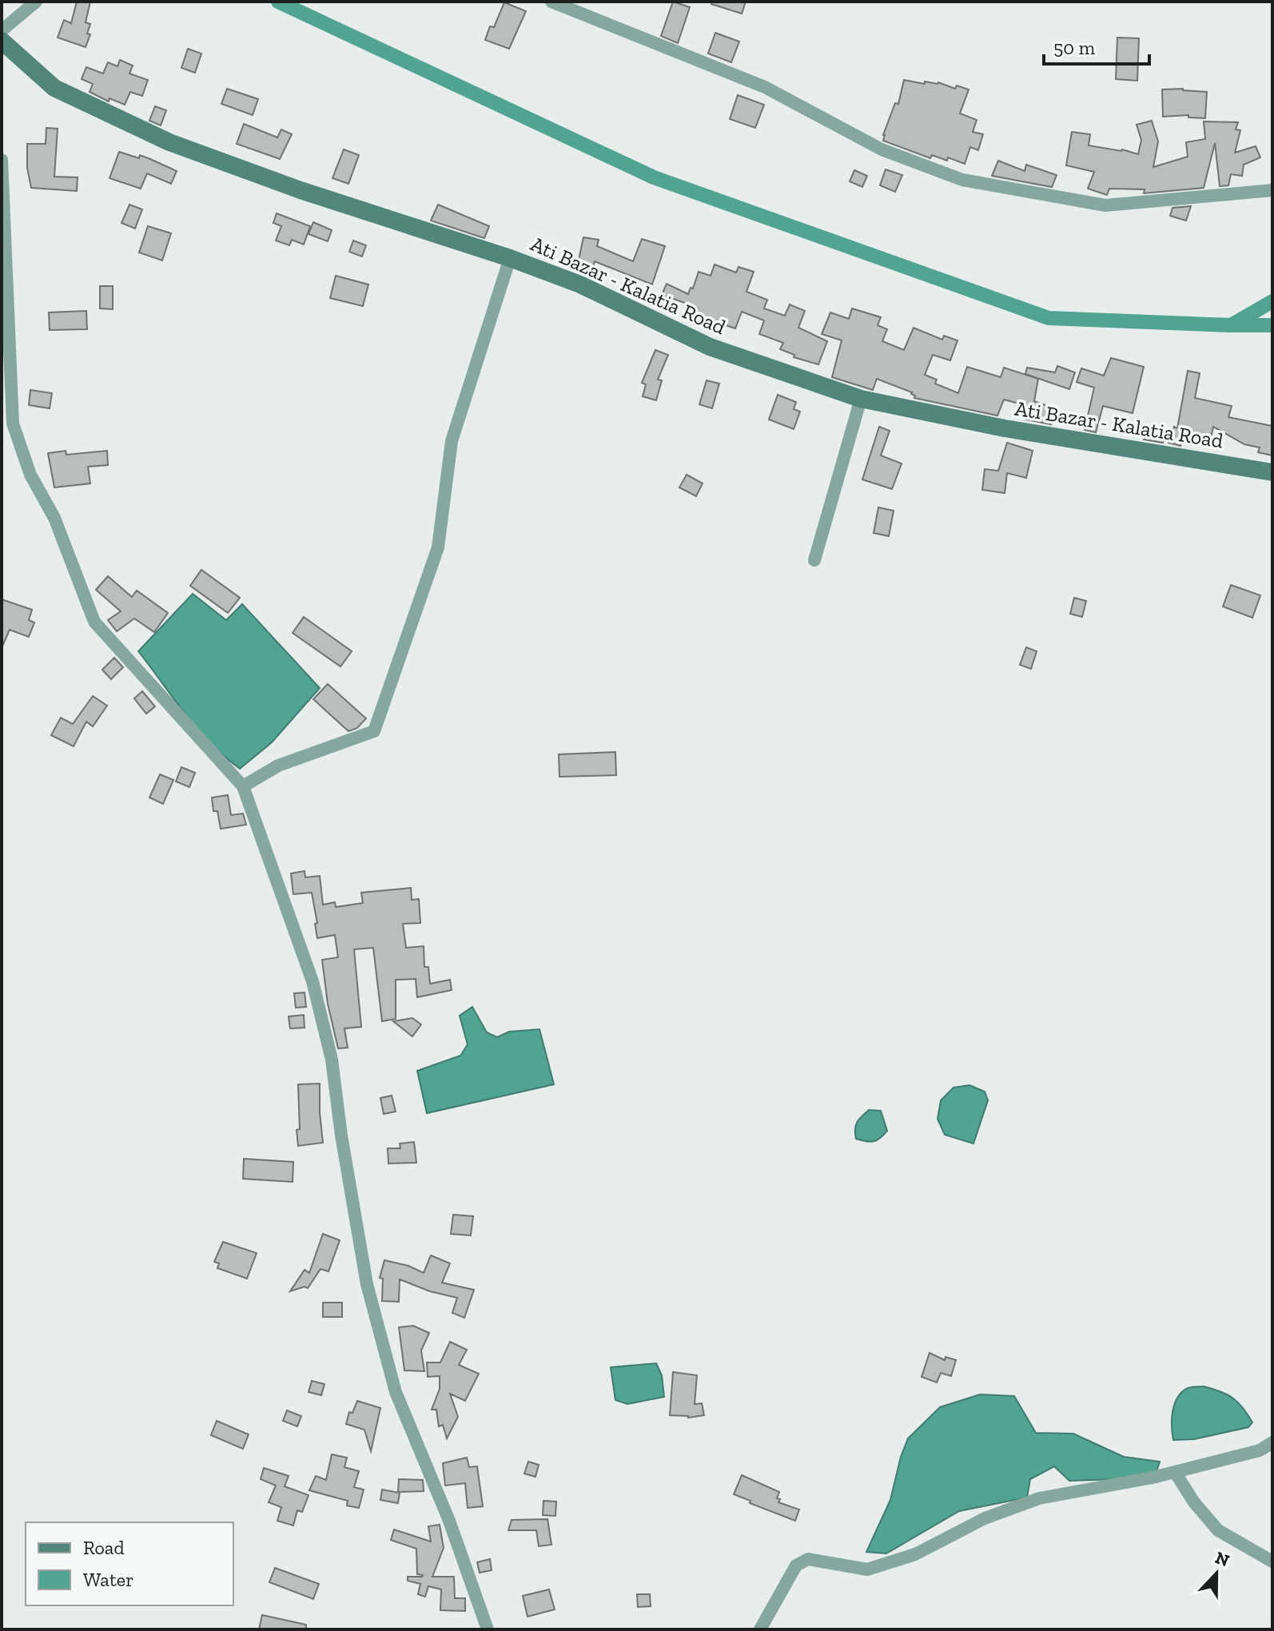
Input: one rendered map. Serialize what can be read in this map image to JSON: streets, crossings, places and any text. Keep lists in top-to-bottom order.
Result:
{
  "streets": {
    "main road": ["Ati Bazar - Kalatia Road"]
  },
  "legend": ["Road", "Water"],
  "scale_bar": "50 m",
  "north": "top"
}
